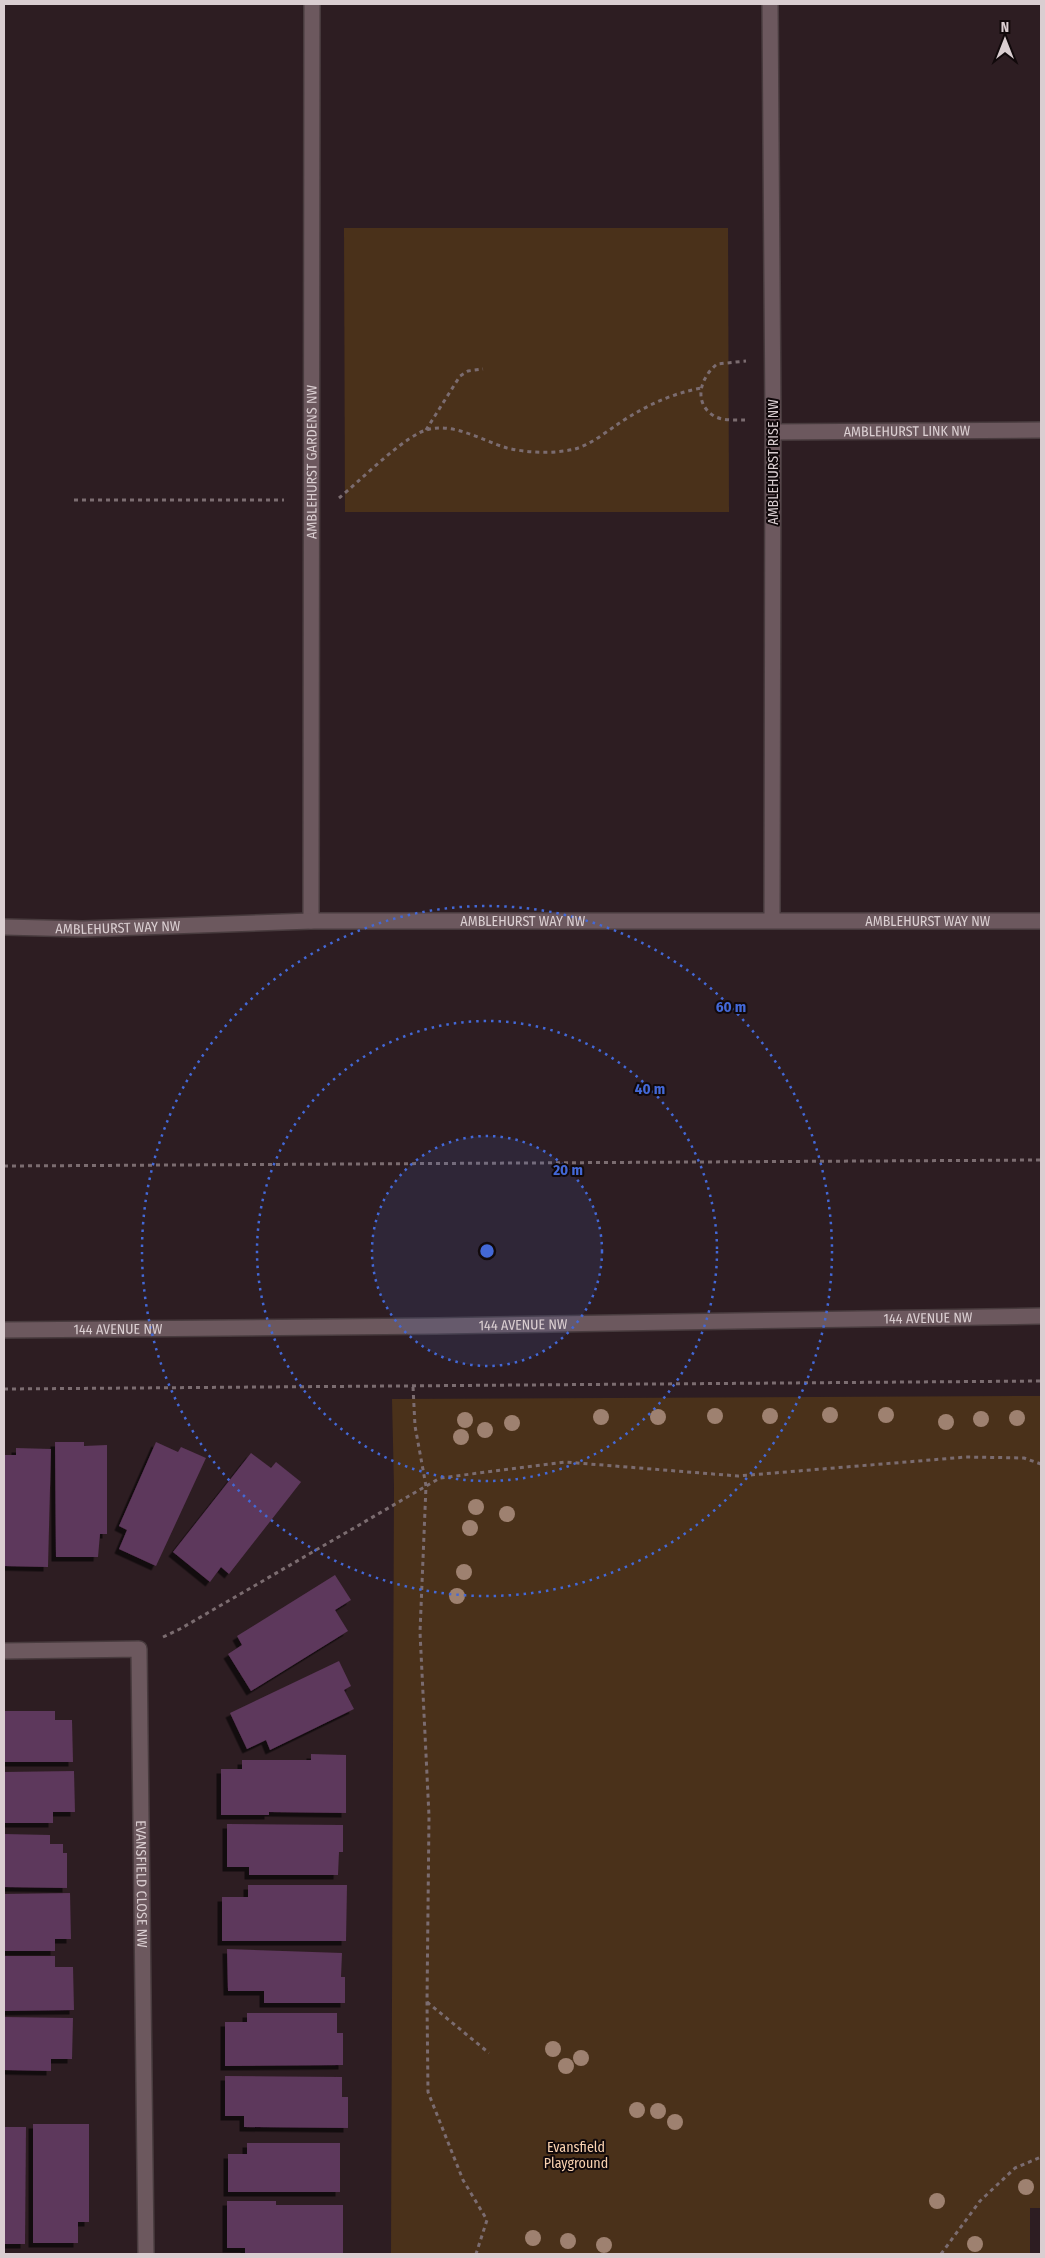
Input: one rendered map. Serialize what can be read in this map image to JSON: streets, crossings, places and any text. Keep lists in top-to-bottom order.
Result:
{
  "streets": {
    "street": [
      "AMBLEHURST LINK NW",
      "AMBLEHURST RISE NW",
      "AMBLEHURST GARDENS NW",
      "AMBLEHURST WAY NW",
      "144 AVENUE NW",
      "EVANSFIELD CLOSE NW"
    ]
  },
  "crossings": [
    ["AMBLEHURST LINK NW", "AMBLEHURST RISE NW"],
    ["AMBLEHURST RISE NW", "AMBLEHURST WAY NW"],
    ["AMBLEHURST GARDENS NW", "AMBLEHURST WAY NW"]
  ],
  "parks": ["Evansfield Playground"],
  "north": "top",
  "rings": ["60 m", "40 m", "20 m"]
}
